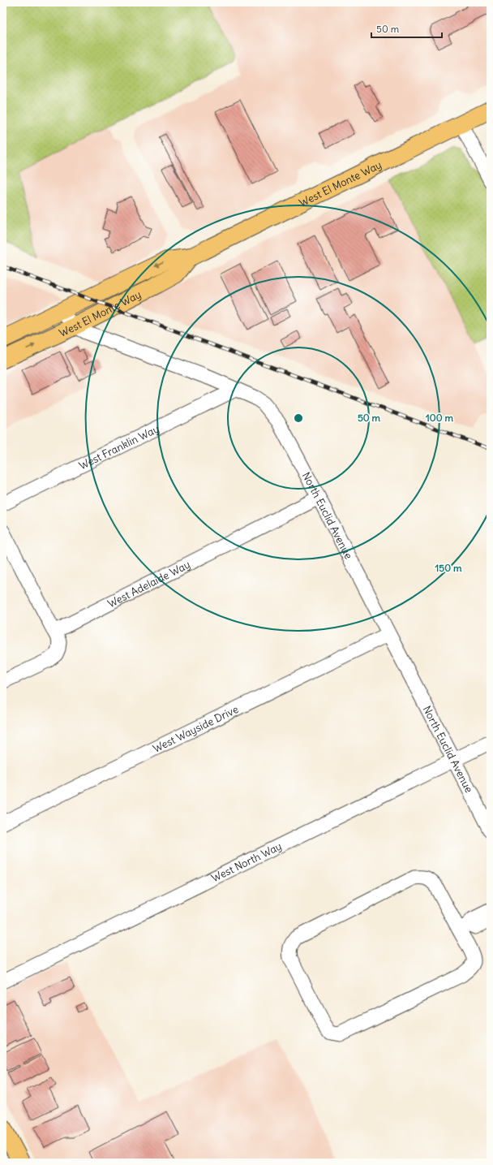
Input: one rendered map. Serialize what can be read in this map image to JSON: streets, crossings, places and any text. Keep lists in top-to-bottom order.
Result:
{
  "streets": {
    "main road": ["West El Monte Way"],
    "street": [
      "West Franklin Way",
      "North Euclid Avenue",
      "West Adelaide Way",
      "West Wayside Drive",
      "West North Way"
    ]
  },
  "crossings": [
    ["West El Monte Way", "North Euclid Avenue"],
    ["West Franklin Way", "North Euclid Avenue"],
    ["North Euclid Avenue", "West Adelaide Way"],
    ["North Euclid Avenue", "West Wayside Drive"],
    ["North Euclid Avenue", "West North Way"]
  ],
  "scale_bar": "50 m",
  "rings": ["50 m", "100 m", "150 m"]
}
